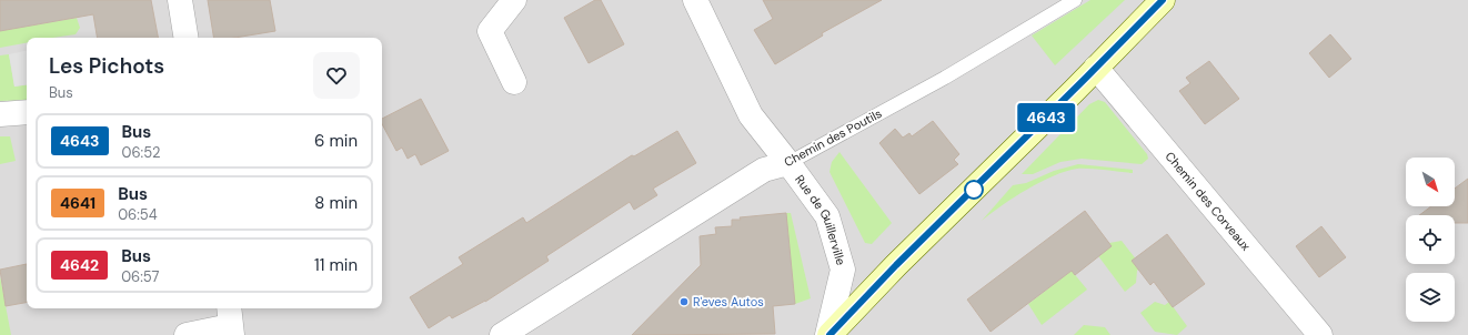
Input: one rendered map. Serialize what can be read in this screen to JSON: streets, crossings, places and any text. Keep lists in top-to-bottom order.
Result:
{
  "streets": {
    "street": ["Chemin des Poutils", "Chemin des Corveaux", "Rue de Guillerville"]
  },
  "crossings": [
    ["Chemin des Poutils", "Rue de Guillerville"]
  ],
  "places": ["R'eves Autos"],
  "lines": ["bus line 4643"],
  "north": "bottom right",
  "page": {
    "on_map": "4643",
    "heading": ["Les Pichots", "Bus"],
    "list": [
      {
        "mark": "4643",
        "name": "Bus",
        "note": "06:52",
        "value": "6 min"
      },
      {
        "mark": "4641",
        "name": "Bus",
        "note": "06:54",
        "value": "8 min"
      },
      {
        "mark": "4642",
        "name": "Bus",
        "note": "06:57",
        "value": "11 min"
      }
    ]
  }
}
